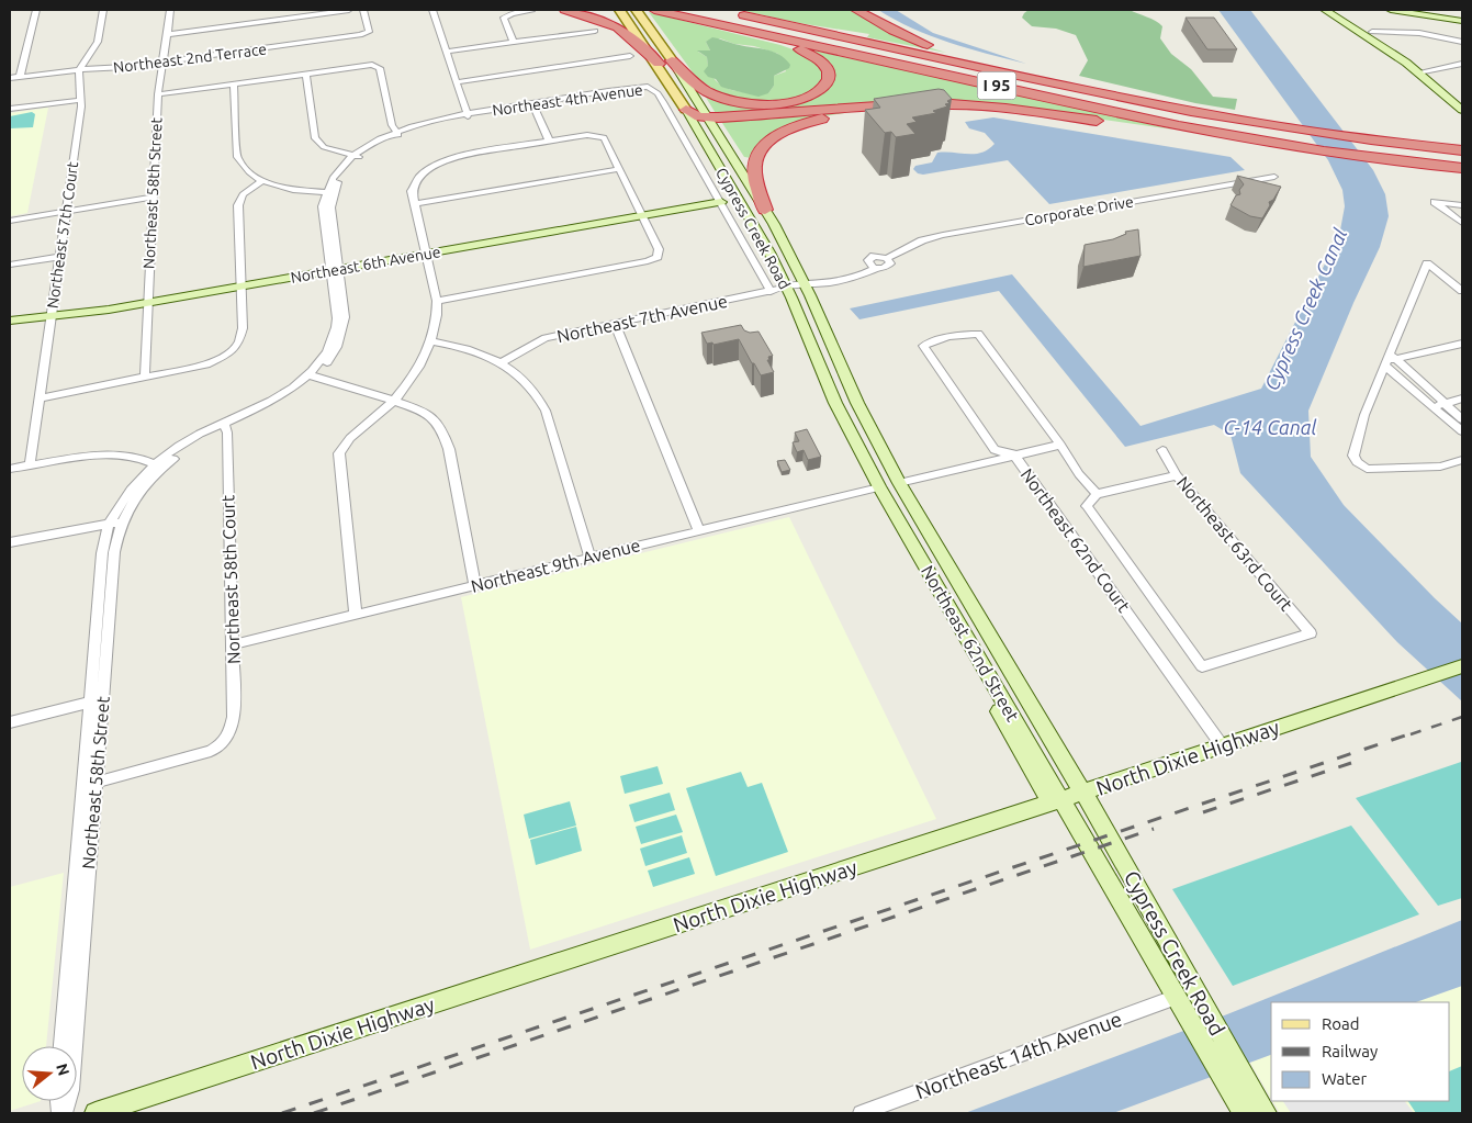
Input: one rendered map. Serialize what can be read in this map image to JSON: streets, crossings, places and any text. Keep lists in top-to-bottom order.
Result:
{
  "streets": {
    "highway": ["I 95"],
    "main road": [
      "Cypress Creek Road",
      "Northeast 6th Avenue",
      "Northeast 62nd Street",
      "North Dixie Highway"
    ],
    "street": [
      "Northeast 2nd Terrace",
      "Northeast 4th Avenue",
      "Northeast 58th Street",
      "Corporate Drive",
      "Northeast 57th Court",
      "Northeast 7th Avenue",
      "Northeast 62nd Court",
      "Northeast 63rd Court",
      "Northeast 9th Avenue",
      "Northeast 58th Court",
      "Northeast 14th Avenue"
    ]
  },
  "crossings": [
    ["Northeast 2nd Terrace", "Northeast 58th Street"],
    ["Northeast 2nd Terrace", "Northeast 57th Court"],
    ["Northeast 4th Avenue", "Northeast 58th Street"],
    ["Northeast 4th Avenue", "Northeast 6th Avenue"],
    ["Northeast 58th Street", "Northeast 6th Avenue"],
    ["Northeast 58th Street", "Northeast 58th Court"],
    ["Corporate Drive", "Cypress Creek Road"],
    ["Cypress Creek Road", "Northeast 7th Avenue"],
    ["Cypress Creek Road", "Northeast 9th Avenue"],
    ["Cypress Creek Road", "Northeast 62nd Street"],
    ["Cypress Creek Road", "North Dixie Highway"],
    ["Cypress Creek Road", "Northeast 14th Avenue"],
    ["Northeast 57th Court", "Northeast 6th Avenue"],
    ["Northeast 62nd Court", "North Dixie Highway"],
    ["Northeast 9th Avenue", "Northeast 58th Court"],
    ["Northeast 9th Avenue", "Northeast 62nd Street"],
    ["Northeast 62nd Street", "North Dixie Highway"]
  ],
  "water": ["Cypress Creek Canal", "C-14 Canal"],
  "legend": ["Road", "Railway", "Water"],
  "north": "right"
}
